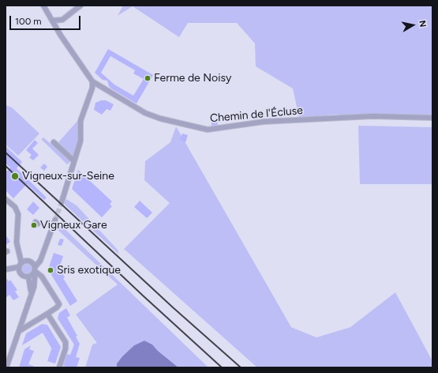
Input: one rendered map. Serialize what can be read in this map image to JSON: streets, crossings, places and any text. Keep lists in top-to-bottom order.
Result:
{
  "streets": {
    "street": ["Chemin de l'Écluse"]
  },
  "places": [
    "Ferme de Noisy",
    "Vigneux-sur-Seine",
    "Vigneux Gare",
    "Sris exotique"
  ],
  "scale_bar": "100 m",
  "north": "right"
}
